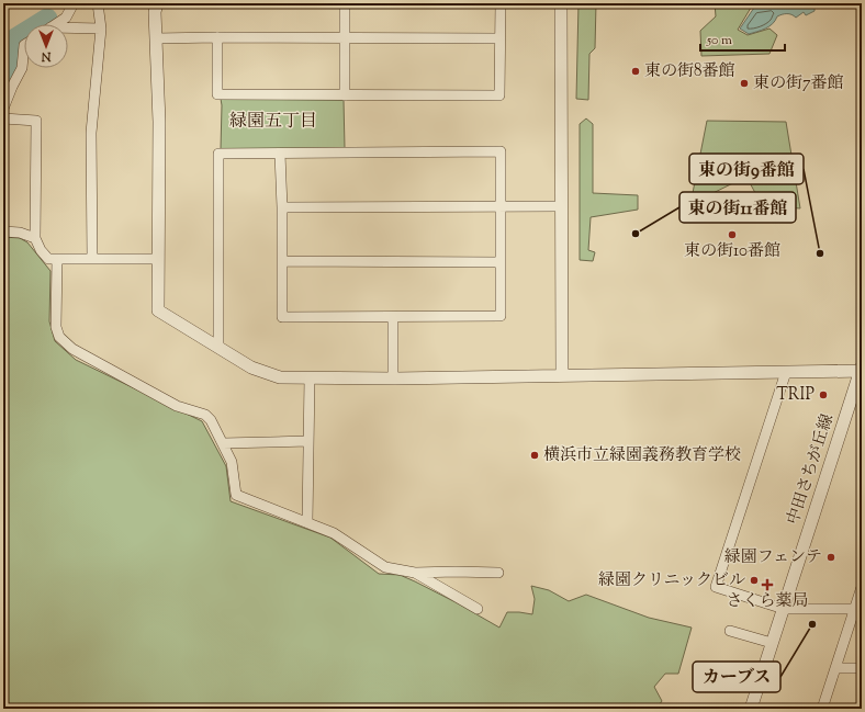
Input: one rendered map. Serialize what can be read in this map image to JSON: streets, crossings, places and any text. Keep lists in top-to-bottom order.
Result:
{
  "streets": {
    "street": ["中田さちが丘線"]
  },
  "districts": ["緑園五丁目"],
  "places": {
    "other": [
      "東の街8番館",
      "東の街7番館",
      "東の街11番館",
      "東の街10番館",
      "東の街9番館",
      "TRIP",
      "横浜市立緑園義務教育学校",
      "緑園フェンテ",
      "緑園クリニックビル",
      "カーブス"
    ],
    "health": ["さくら薬局"]
  },
  "scale_bar": "50 m",
  "north": "bottom"
}
